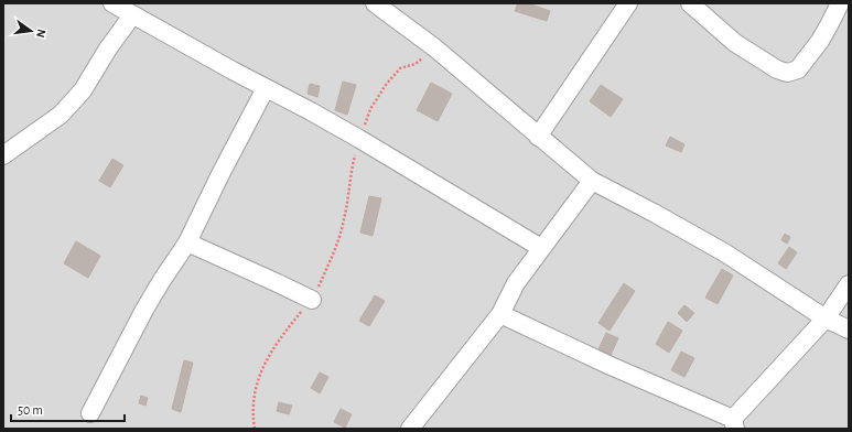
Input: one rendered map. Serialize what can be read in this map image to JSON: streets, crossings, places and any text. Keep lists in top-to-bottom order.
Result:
{
  "scale_bar": "50 m",
  "north": "right"
}
